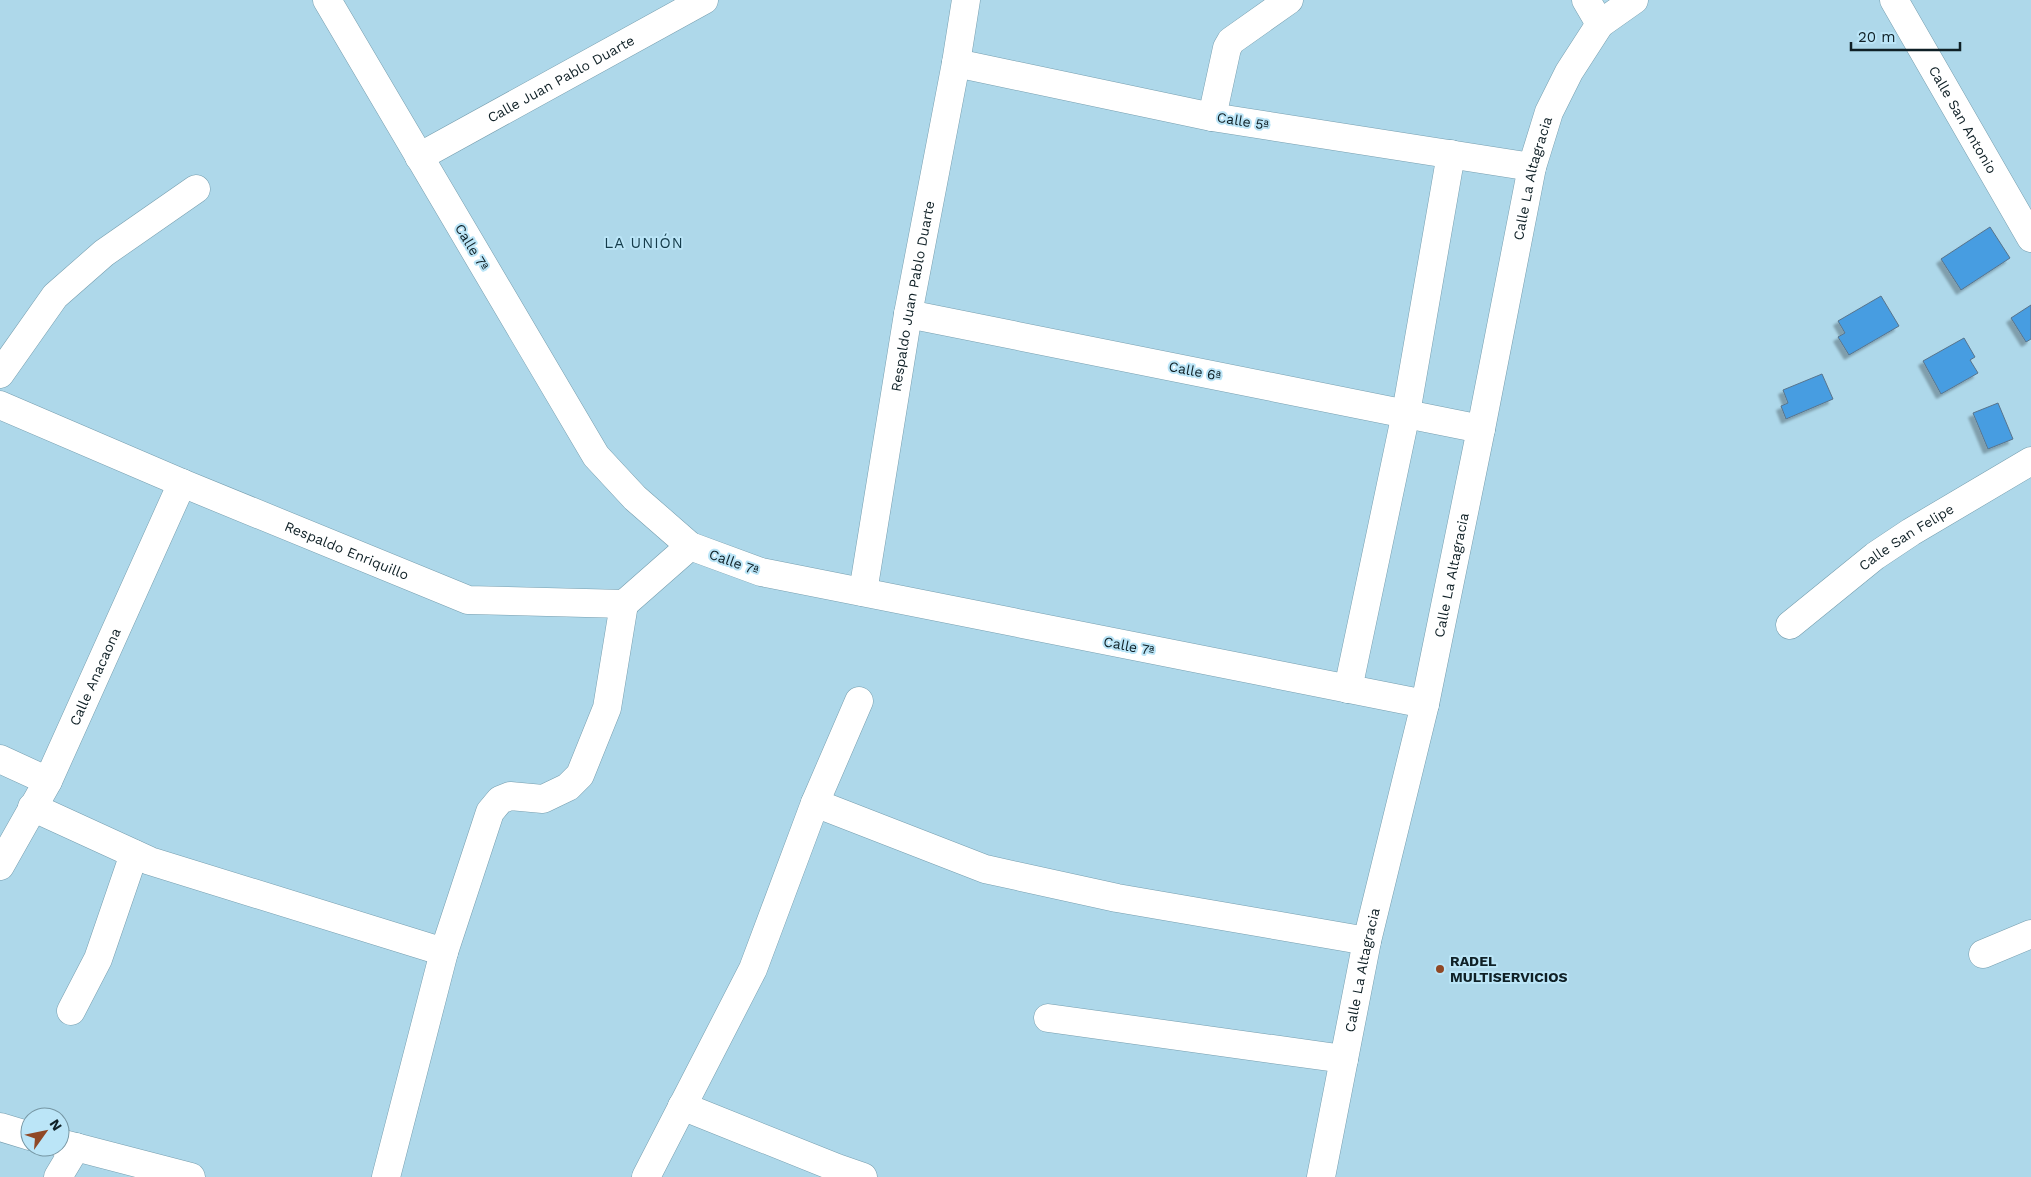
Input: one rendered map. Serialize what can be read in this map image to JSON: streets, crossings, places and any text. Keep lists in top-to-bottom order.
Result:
{
  "streets": {
    "street": [
      "Calle Juan Pablo Duarte",
      "Calle San Antonio",
      "Calle 5ª",
      "Calle La Altagracia",
      "Calle 7ª",
      "Respaldo Juan Pablo Duarte",
      "Calle 6ª",
      "Calle San Felipe",
      "Respaldo Enriquillo",
      "Calle Anacaona"
    ]
  },
  "crossings": [
    ["Calle Juan Pablo Duarte", "Calle 7ª"],
    ["Calle 5ª", "Calle La Altagracia"],
    ["Calle 5ª", "Respaldo Juan Pablo Duarte"],
    ["Calle La Altagracia", "Calle 7ª"],
    ["Calle La Altagracia", "Calle 6ª"],
    ["Calle 7ª", "Respaldo Juan Pablo Duarte"],
    ["Respaldo Juan Pablo Duarte", "Calle 6ª"],
    ["Respaldo Enriquillo", "Calle Anacaona"]
  ],
  "districts": ["LA UNIÓN"],
  "places": ["RADEL MULTISERVICIOS"],
  "scale_bar": "20 m",
  "north": "top right"
}
